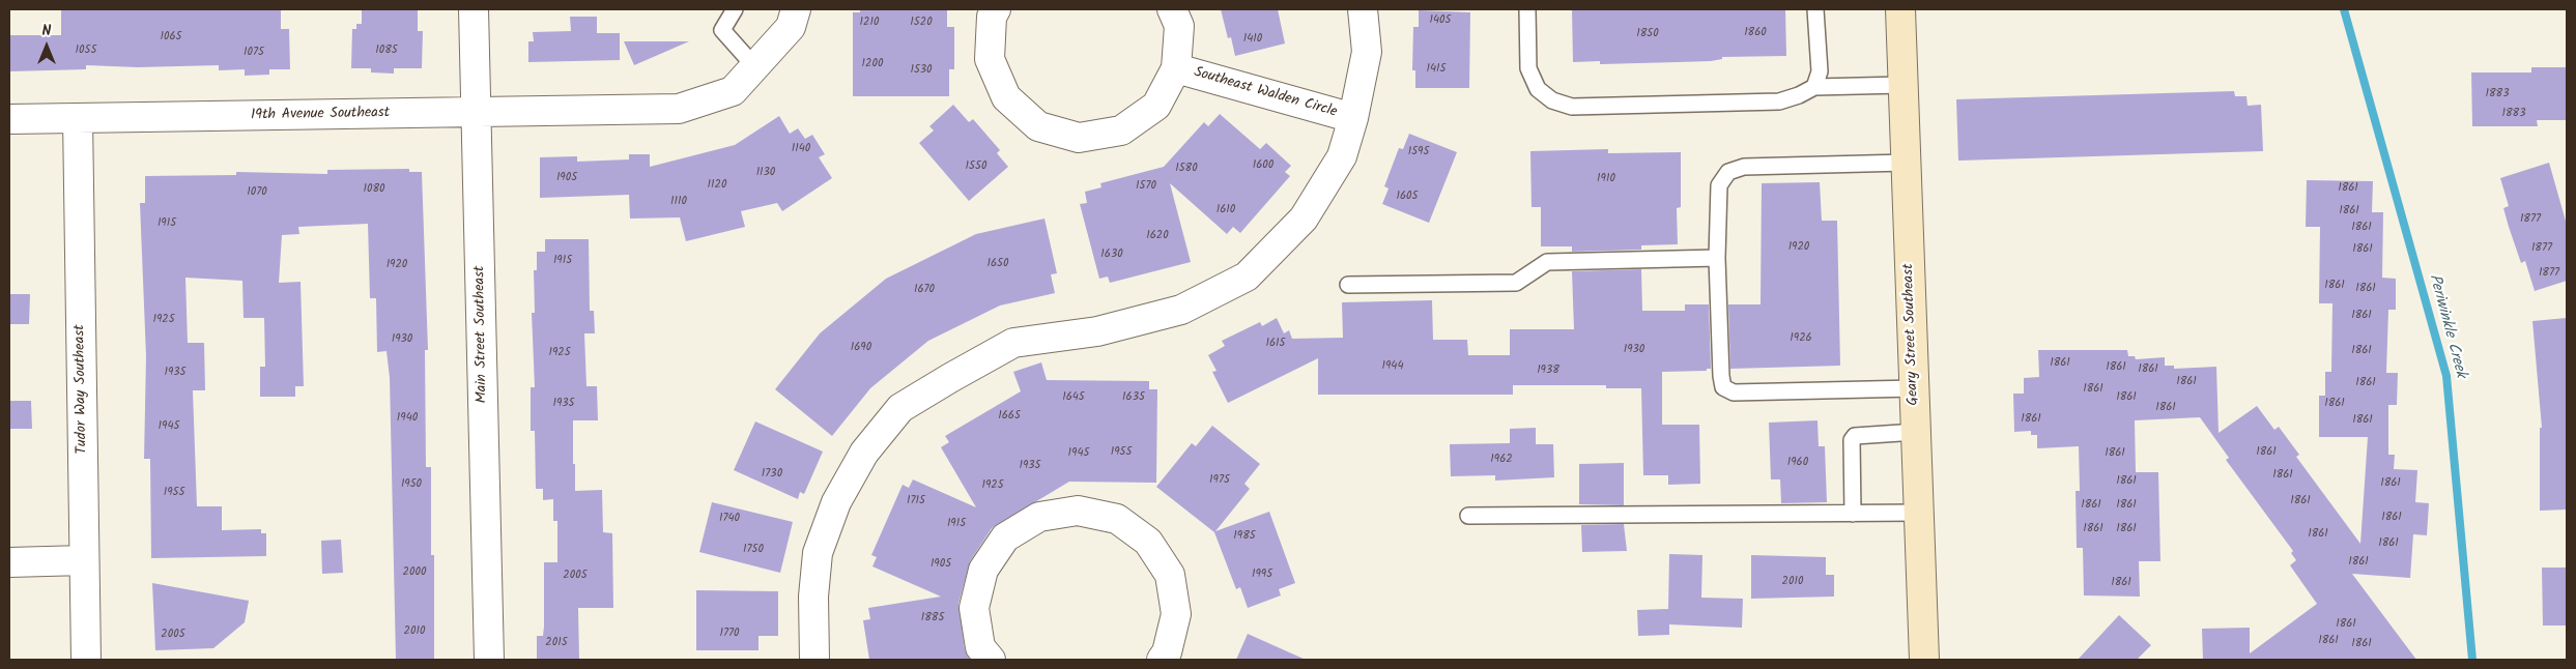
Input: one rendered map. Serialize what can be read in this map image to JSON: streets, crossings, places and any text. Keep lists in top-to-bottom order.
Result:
{
  "streets": {
    "main road": ["Geary Street Southeast"],
    "street": [
      "Southeast Walden Circle",
      "19th Avenue Southeast",
      "Main Street Southeast",
      "Tudor Way Southeast"
    ]
  },
  "crossings": [
    ["19th Avenue Southeast", "Main Street Southeast"],
    ["19th Avenue Southeast", "Tudor Way Southeast"]
  ],
  "water": ["Periwinkle Creek"],
  "house_numbers": [
    "1405",
    "1210",
    "1520",
    "1860",
    "1850",
    "1065",
    "1410",
    "1055",
    "1085",
    "1075",
    "1200",
    "1415",
    "1530",
    "1883",
    "1883",
    "1140",
    "1595",
    "1600",
    "1550",
    "1580",
    "1130",
    "1905",
    "1910",
    "1120",
    "1570",
    "1861",
    "1080",
    "1070",
    "1605",
    "1110",
    "1610",
    "1861",
    "1877",
    "1915",
    "1861",
    "1620",
    "1920",
    "1877",
    "1861",
    "1630",
    "1915",
    "1650",
    "1920",
    "1877",
    "1861",
    "1861",
    "1670",
    "1861",
    "1925",
    "1926",
    "1930",
    "1615",
    "1690",
    "1930",
    "1861",
    "1925",
    "1861",
    "1944",
    "1861",
    "1861",
    "1938",
    "1935",
    "1861",
    "1861",
    "1861",
    "1645",
    "1635",
    "1861",
    "1935",
    "1861",
    "1861",
    "1665",
    "1940",
    "1861",
    "1861",
    "1945",
    "1955",
    "1861",
    "1945",
    "1861",
    "1962",
    "1960",
    "1935",
    "1730",
    "1861",
    "1975",
    "1861",
    "1861",
    "1950",
    "1925",
    "1955",
    "1715",
    "1861",
    "1861",
    "1861",
    "1861",
    "1740",
    "1915",
    "1861",
    "1861",
    "1861",
    "1985",
    "1861",
    "1750",
    "1861",
    "1905",
    "2000",
    "1995",
    "2005",
    "2010",
    "1861",
    "1885",
    "1861",
    "2010",
    "1770",
    "2005",
    "1861",
    "2015",
    "1861"
  ],
  "north": "top"
}
